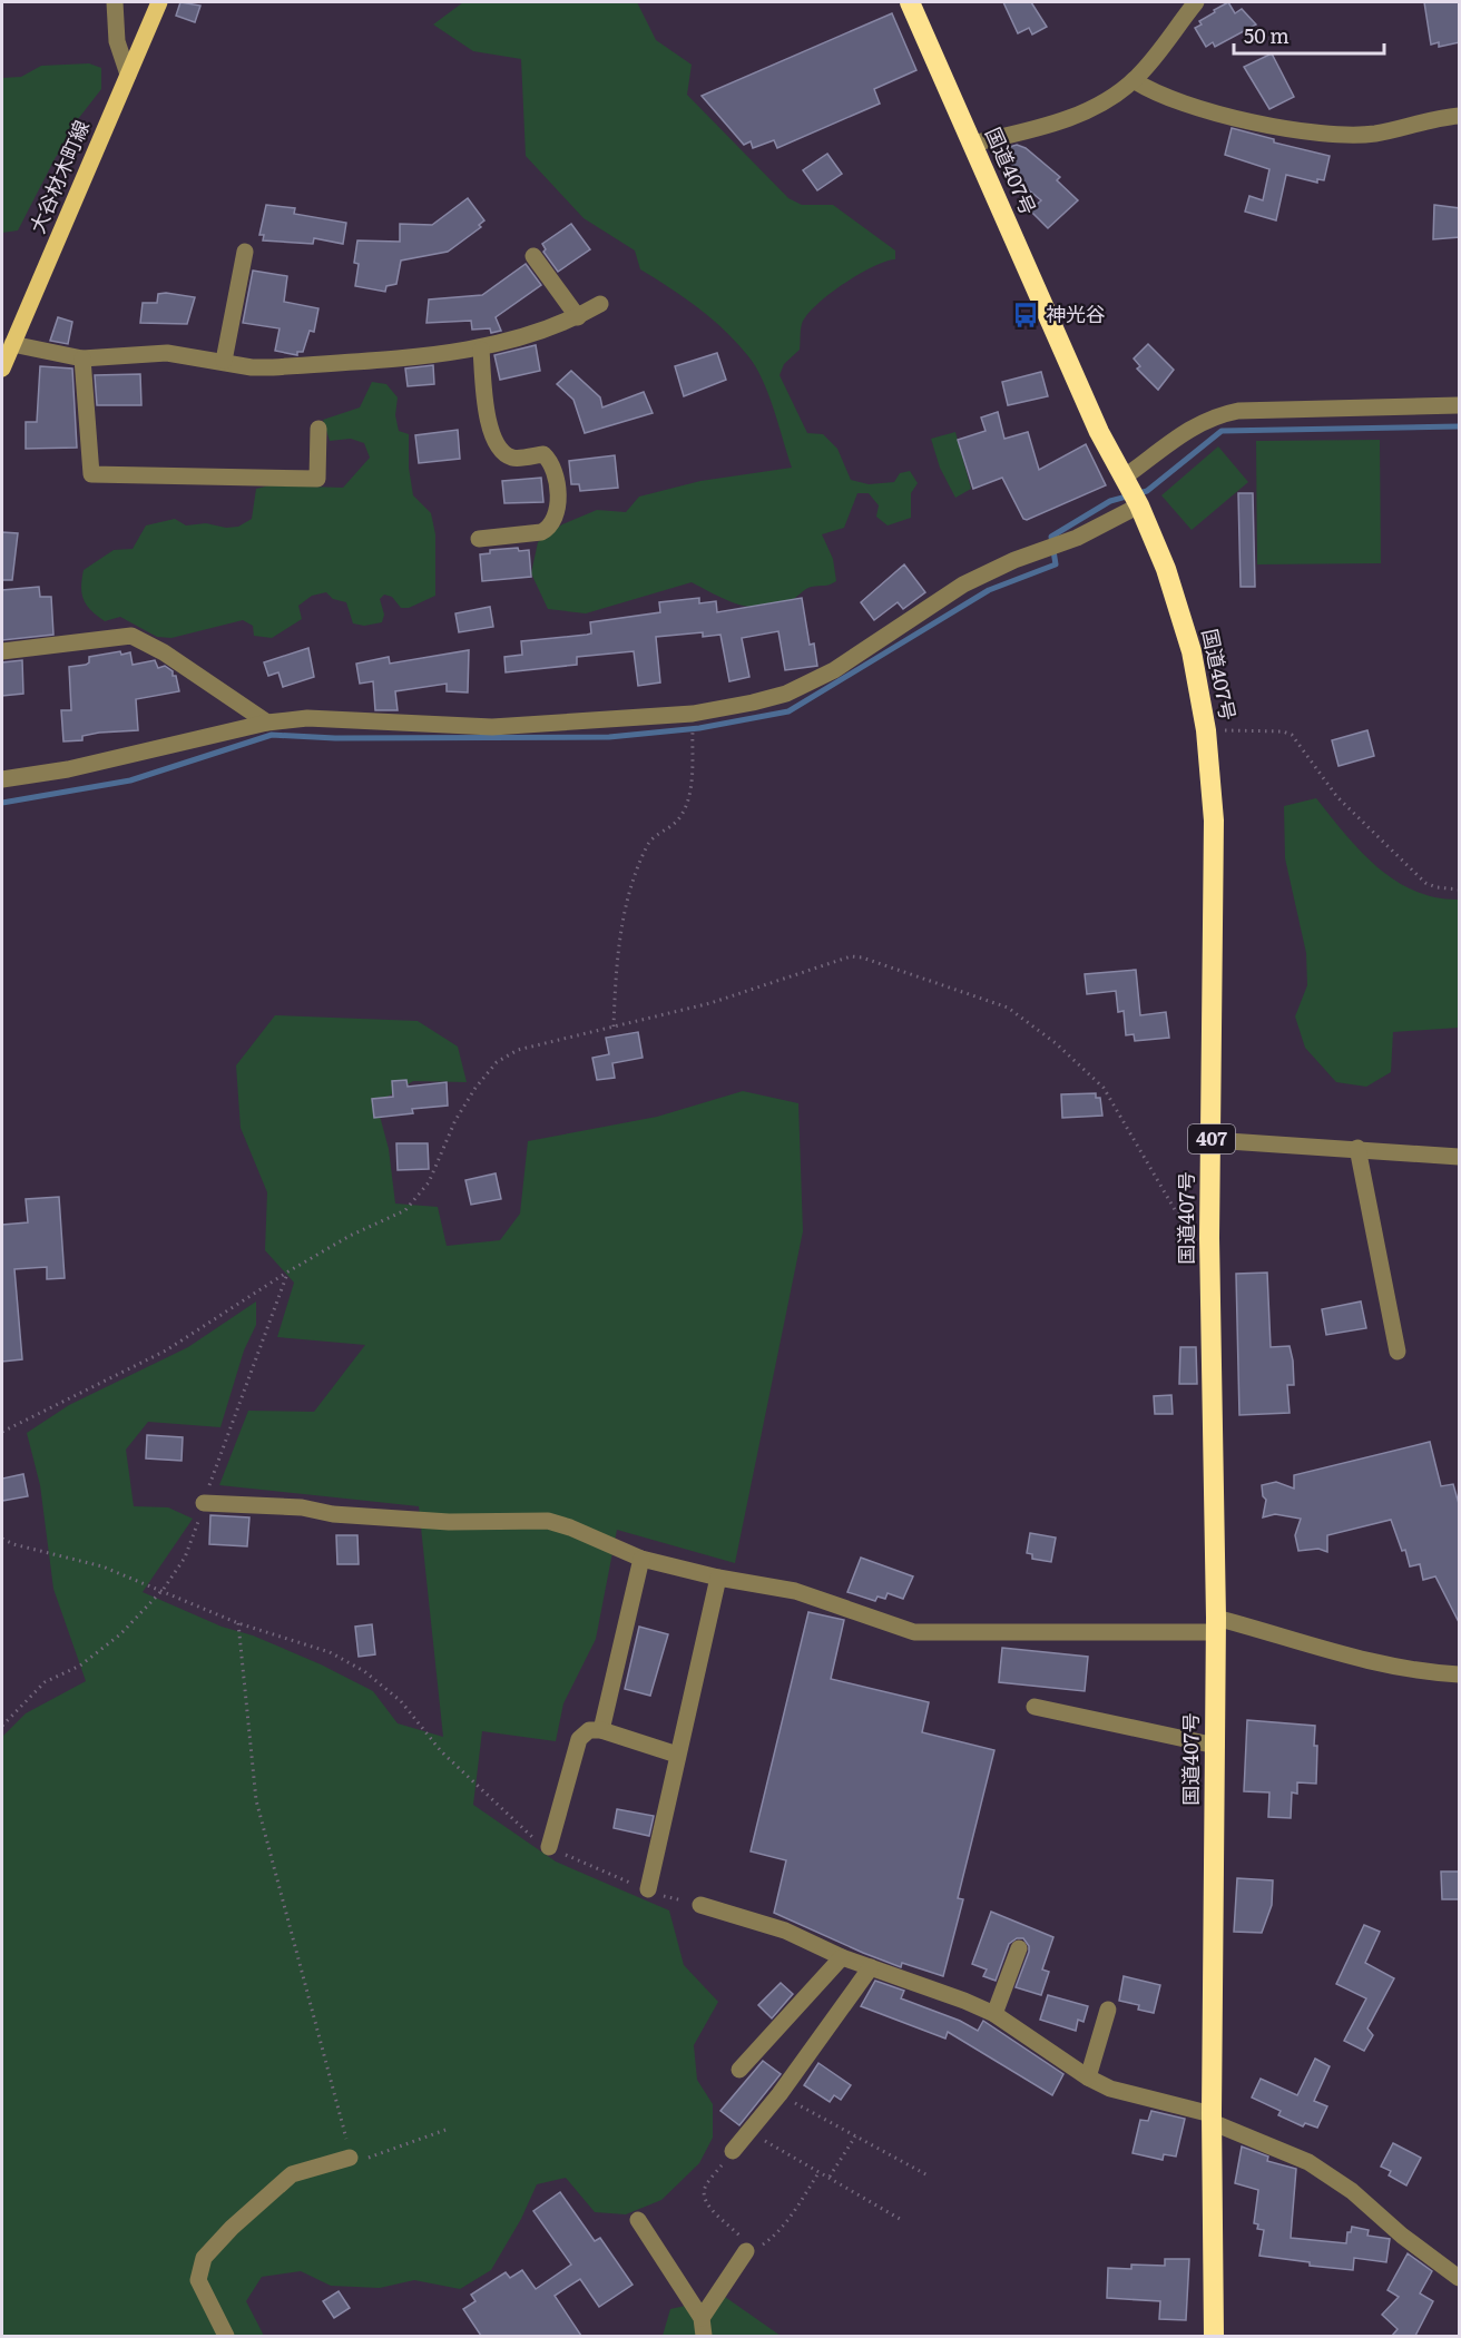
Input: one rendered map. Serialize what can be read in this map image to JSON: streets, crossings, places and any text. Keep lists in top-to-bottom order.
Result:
{
  "streets": {
    "highway": ["国道407号", "407"],
    "main road": ["大谷材木町線"]
  },
  "places": {
    "bus stop": ["神光谷"]
  },
  "scale_bar": "50 m"
}
